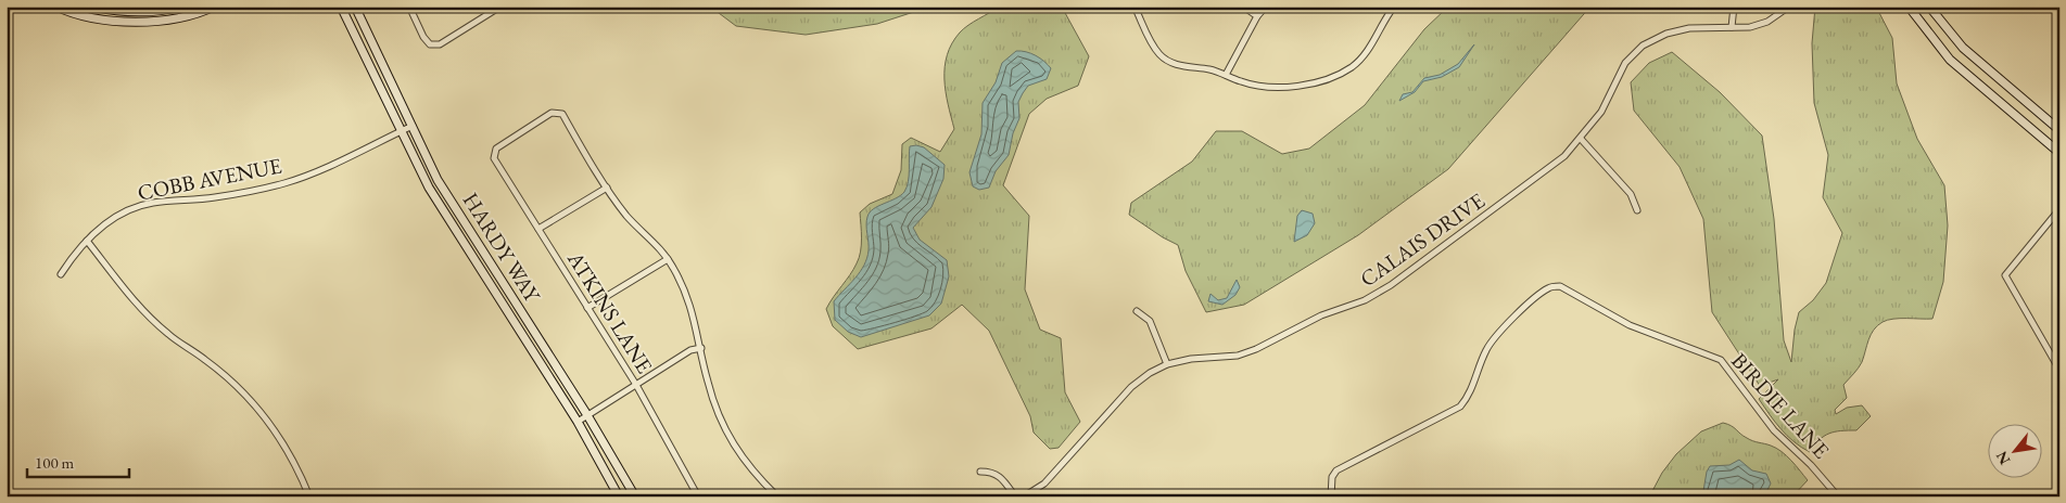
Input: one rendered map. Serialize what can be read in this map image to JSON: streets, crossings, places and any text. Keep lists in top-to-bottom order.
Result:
{
  "streets": {
    "main road": ["HARDY WAY"],
    "street": [
      "COBB AVENUE",
      "CALAIS DRIVE",
      "ATKINS LANE",
      "BIRDIE LANE"
    ]
  },
  "crossings": [
    ["COBB AVENUE", "HARDY WAY"]
  ],
  "scale_bar": "100 m",
  "north": "bottom left"
}
